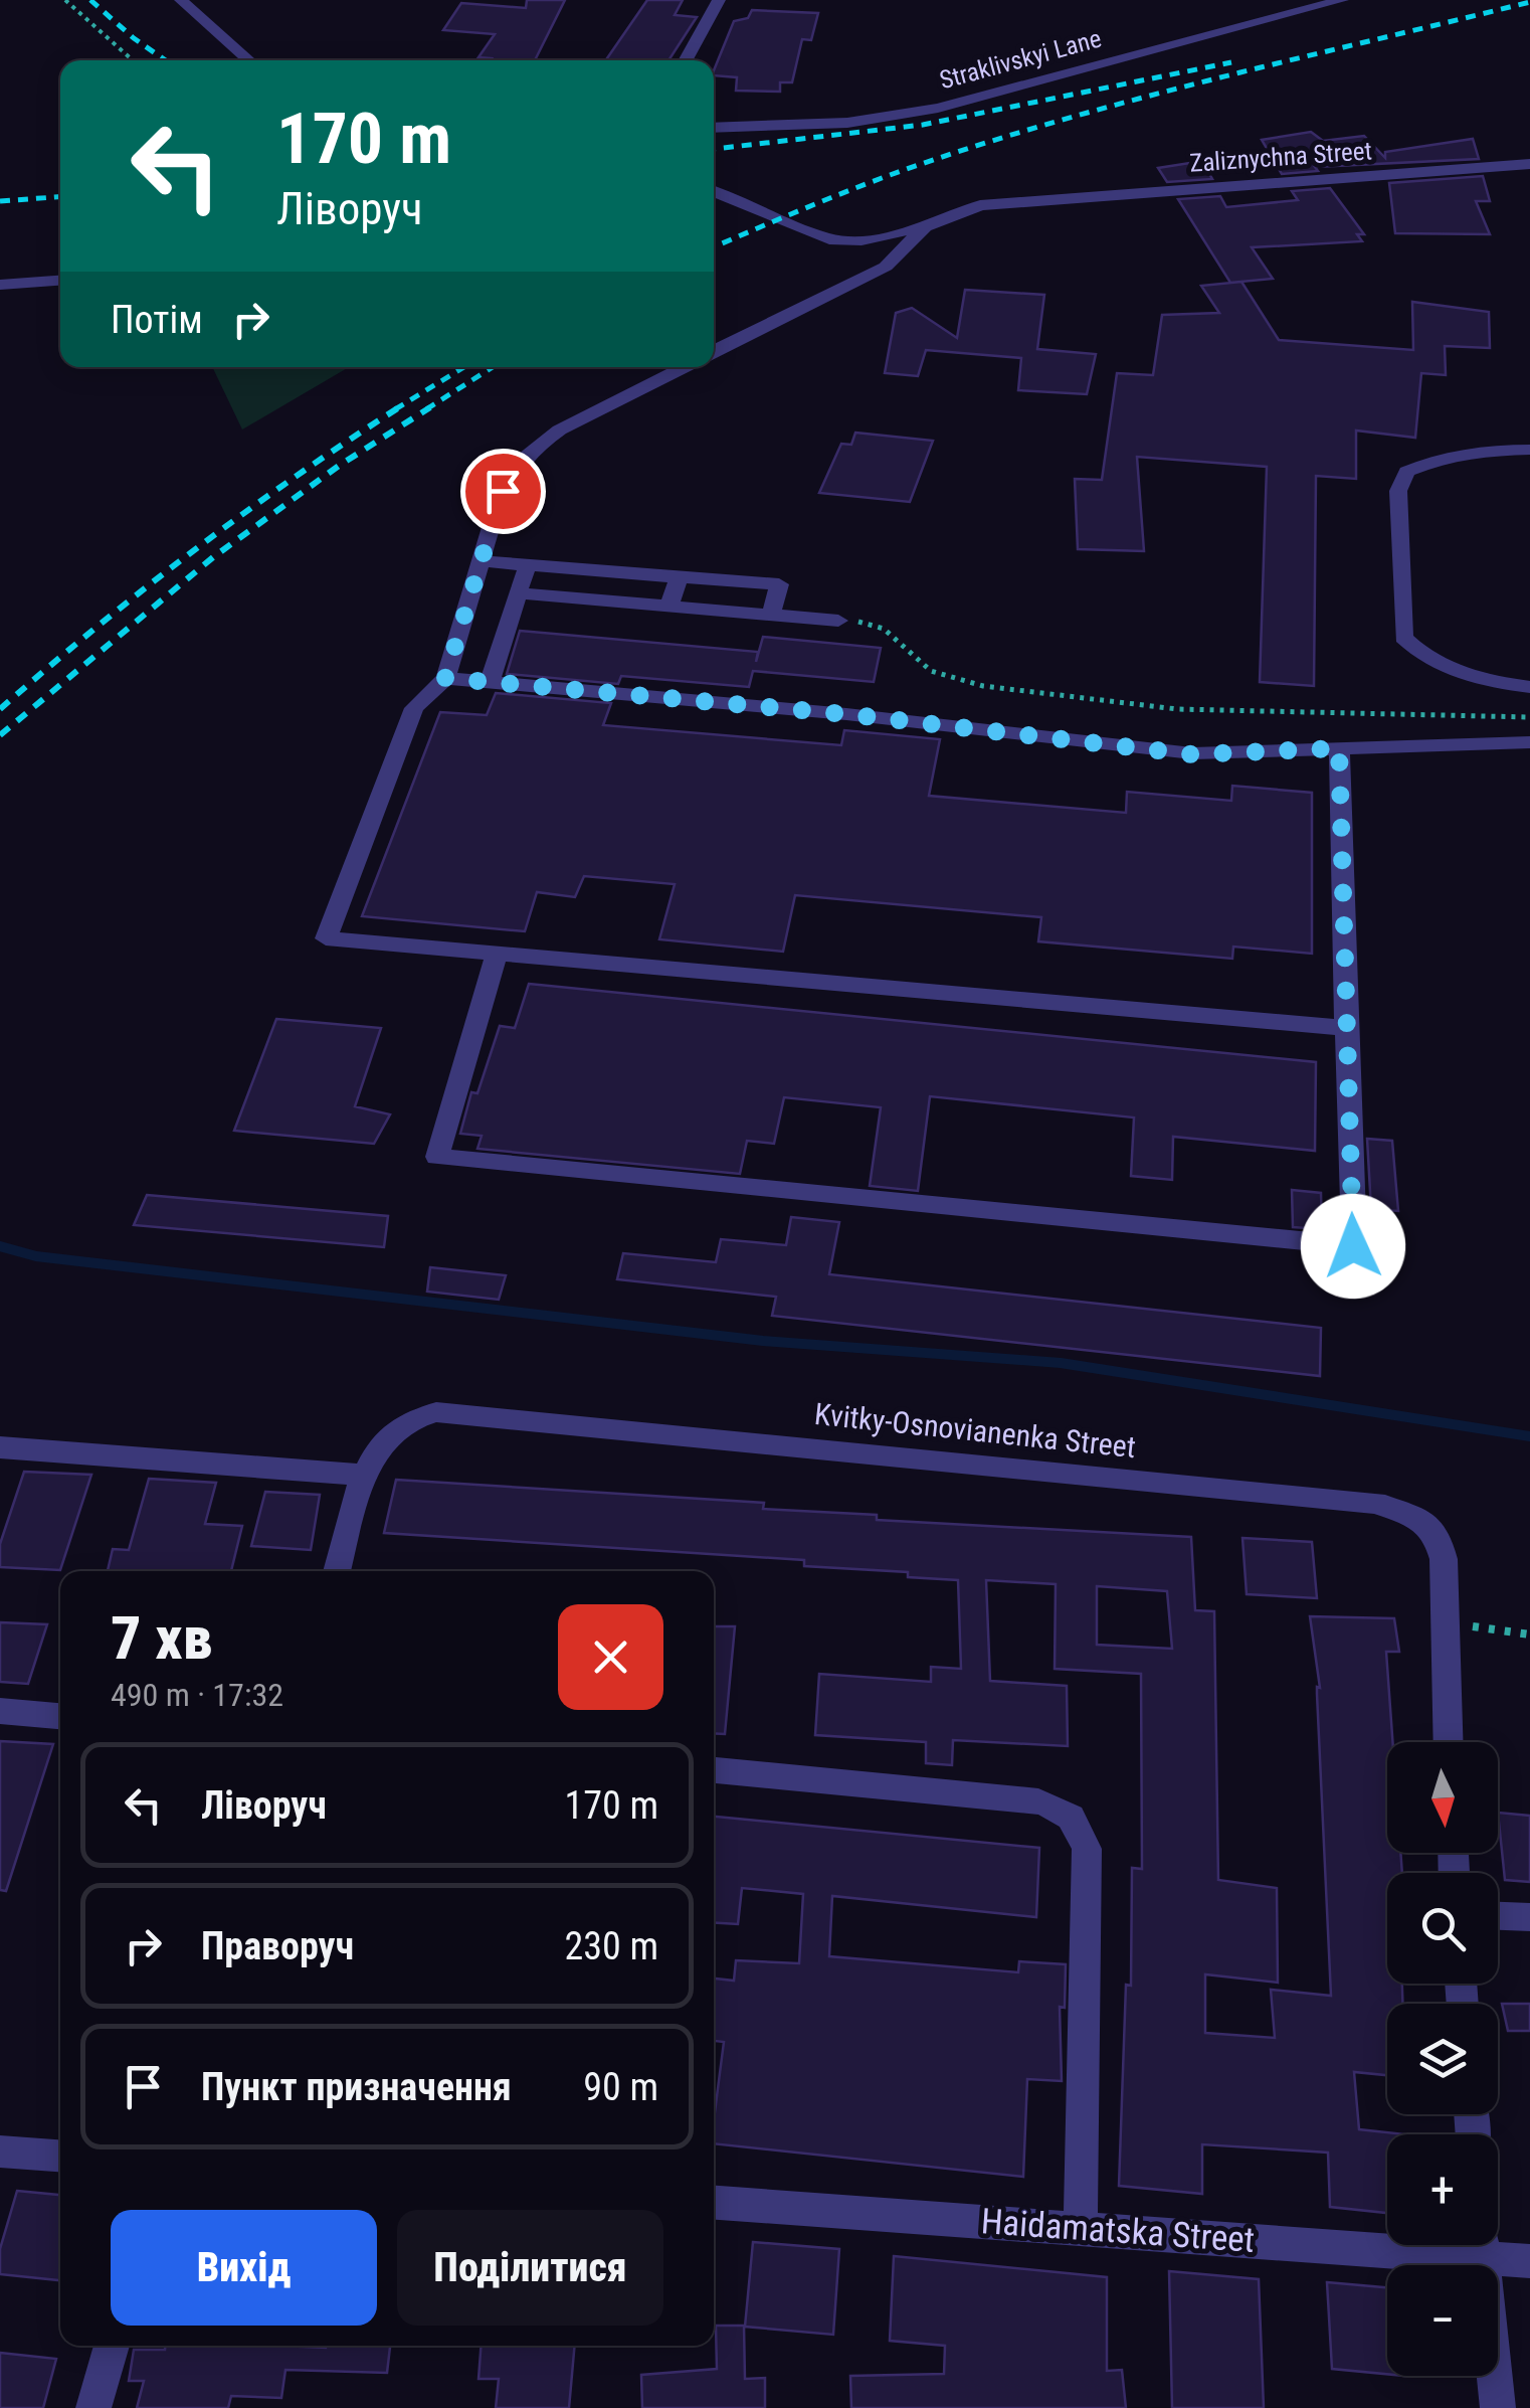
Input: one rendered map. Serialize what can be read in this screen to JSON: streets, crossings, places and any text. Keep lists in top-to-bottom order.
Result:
{
  "streets": {
    "street": [
      "Straklivskyi Lane",
      "Zaliznychna Street",
      "Kvitky-Osnovianenka Street",
      "Haidamatska Street"
    ]
  },
  "north": "bottom",
  "page": {
    "turn": ["170 m", "Ліворуч"],
    "then": "Потім",
    "heading": ["7 хв", "490 m · 17:32"],
    "map_buttons": ["+", "−"],
    "list": [
      {
        "name": "Ліворуч",
        "value": "170 m"
      },
      {
        "name": "Праворуч",
        "value": "230 m"
      },
      {
        "name": "Пункт призначення",
        "value": "90 m"
      }
    ],
    "buttons": ["Вихід", "Поділитися"]
  }
}
